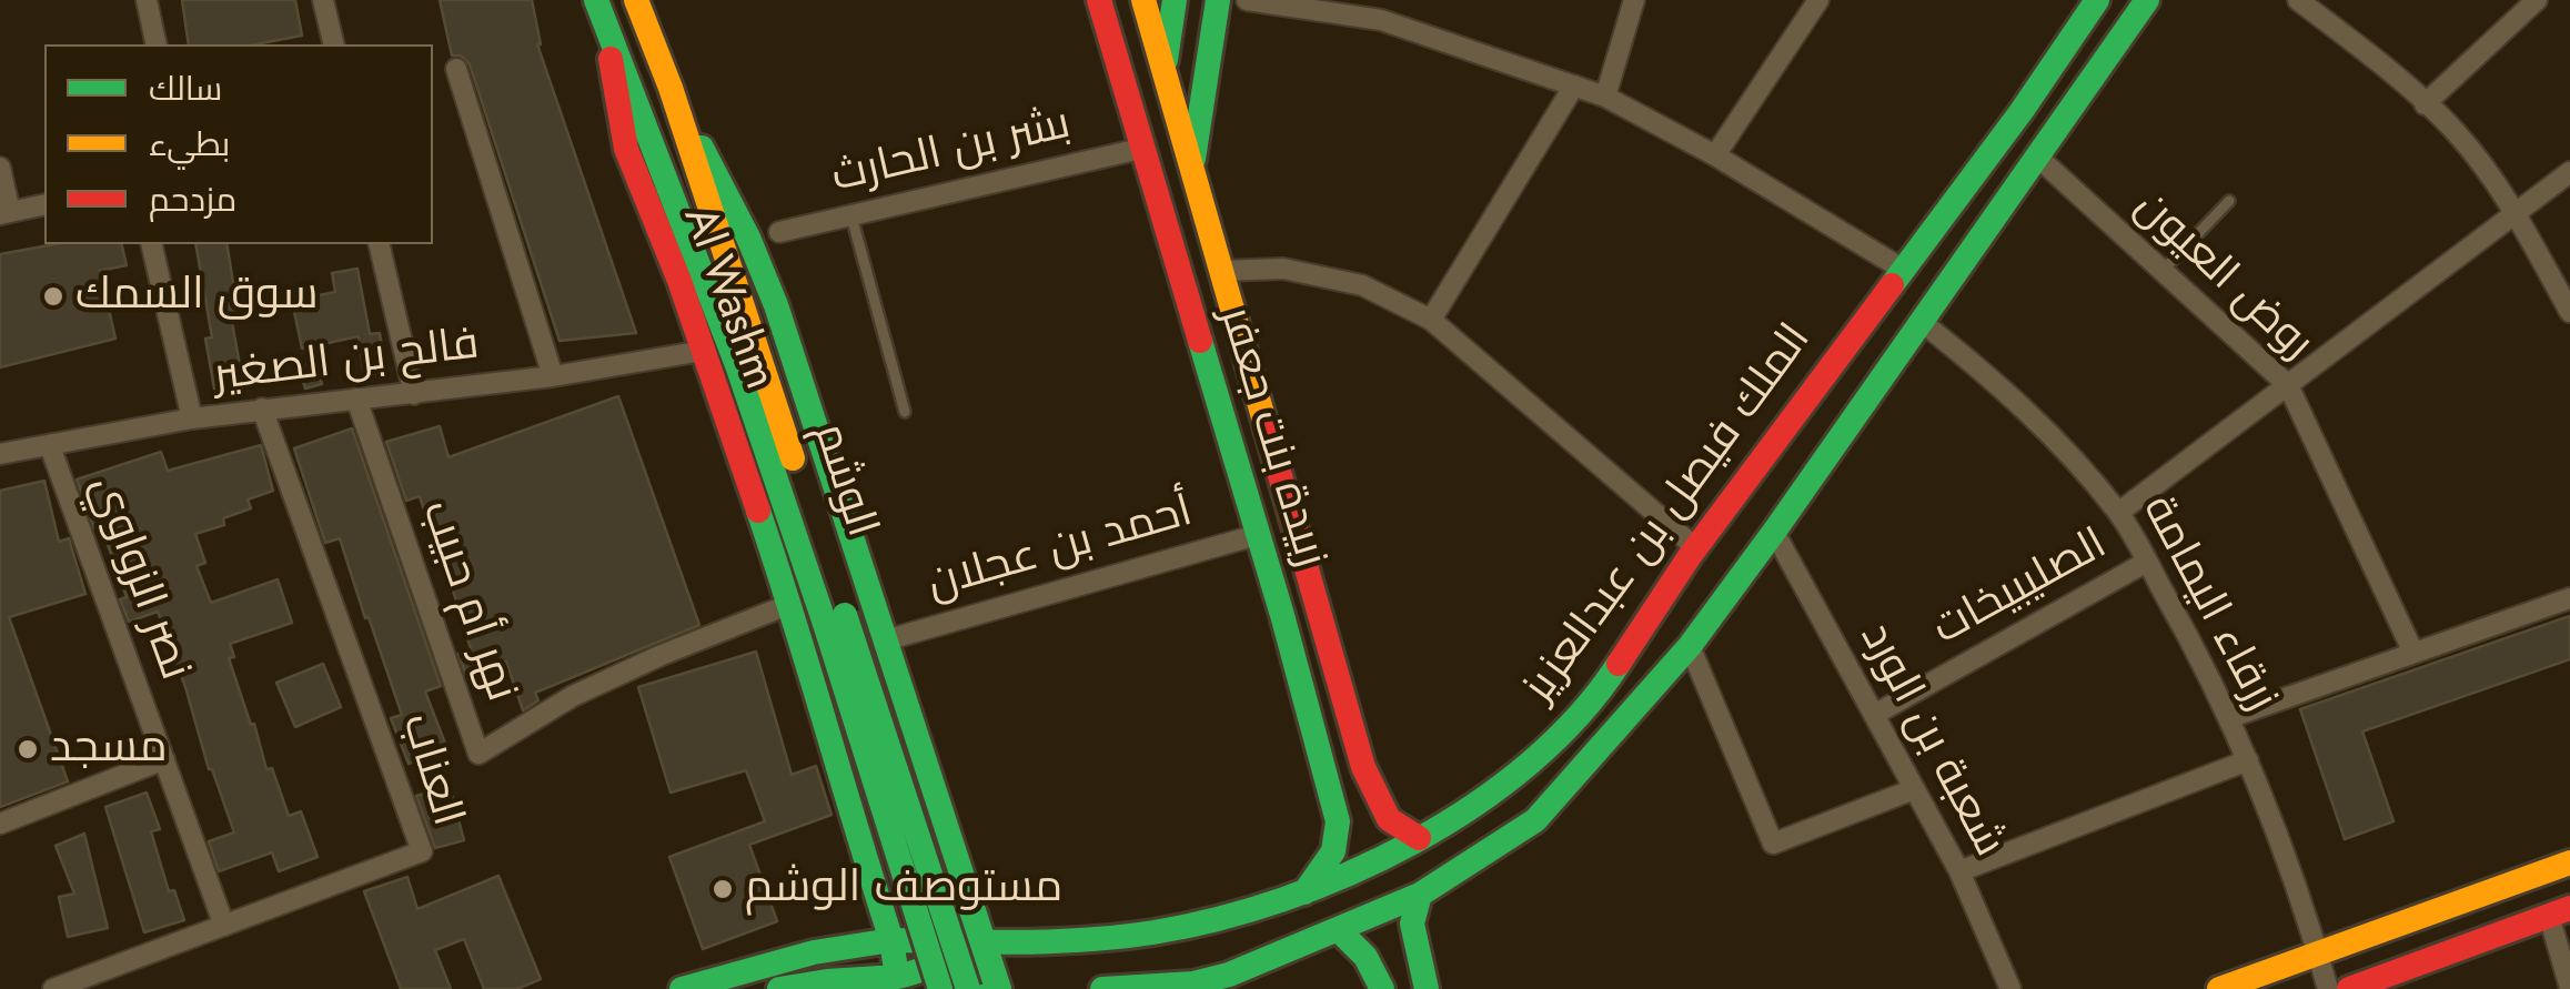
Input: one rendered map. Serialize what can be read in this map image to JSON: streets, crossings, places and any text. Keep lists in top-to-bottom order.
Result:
{
  "streets": {
    "street": [
      "بشر بن الحارث",
      "روض العيون",
      "Al Washm",
      "فالح بن الصغير",
      "زبيدة بنت جعفر",
      "الوشم",
      "الملك فيصل بن عبدالعزيز",
      "أحمد بن عجلان",
      "نصر الزواوي",
      "الصليبيخات",
      "نهر أم حبيب",
      "زرقاء اليمامة",
      "شعبة بن الورد",
      "العناب"
    ]
  },
  "crossings": [
    ["بشر بن الحارث", "زبيدة بنت جعفر"],
    ["روض العيون", "الملك فيصل بن عبدالعزيز"],
    ["Al Washm", "فالح بن الصغير"],
    ["Al Washm", "الوشم"],
    ["Al Washm", "الملك فيصل بن عبدالعزيز"],
    ["Al Washm", "أحمد بن عجلان"],
    ["Al Washm", "نهر أم حبيب"],
    ["فالح بن الصغير", "نصر الزواوي"],
    ["فالح بن الصغير", "نهر أم حبيب"],
    ["فالح بن الصغير", "العناب"],
    ["زبيدة بنت جعفر", "الملك فيصل بن عبدالعزيز"],
    ["زبيدة بنت جعفر", "أحمد بن عجلان"],
    ["الملك فيصل بن عبدالعزيز", "زرقاء اليمامة"],
    ["الملك فيصل بن عبدالعزيز", "شعبة بن الورد"],
    ["نصر الزواوي", "العناب"],
    ["الصليبيخات", "زرقاء اليمامة"],
    ["الصليبيخات", "شعبة بن الورد"]
  ],
  "places": ["سوق السمك", "مسجد", "مستوصف الوشم"],
  "legend": ["سالك", "بطيء", "مزدحم"]
}
